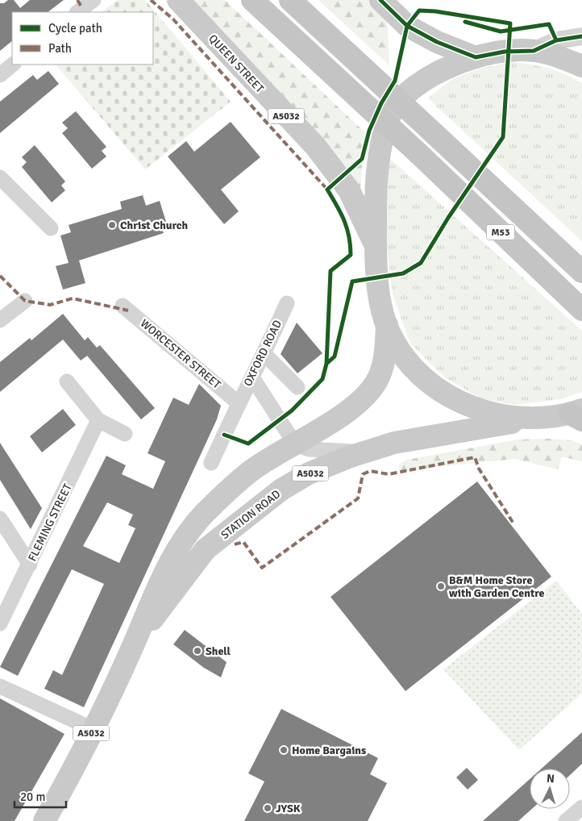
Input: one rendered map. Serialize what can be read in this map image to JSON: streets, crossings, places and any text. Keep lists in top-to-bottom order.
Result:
{
  "streets": {
    "highway": ["M53"],
    "main road": ["QUEEN STREET", "A5032", "STATION ROAD"],
    "street": ["OXFORD ROAD", "WORCESTER STREET", "FLEMING STREET"]
  },
  "crossings": [
    ["QUEEN STREET", "A5032"],
    ["A5032", "STATION ROAD"],
    ["OXFORD ROAD", "WORCESTER STREET"]
  ],
  "places": [
    "Christ Church",
    "B&M Home Store with Garden Centre",
    "Shell",
    "Home Bargains",
    "JYSK"
  ],
  "legend": ["Cycle path", "Path"],
  "scale_bar": "20 m",
  "north": "top"
}
